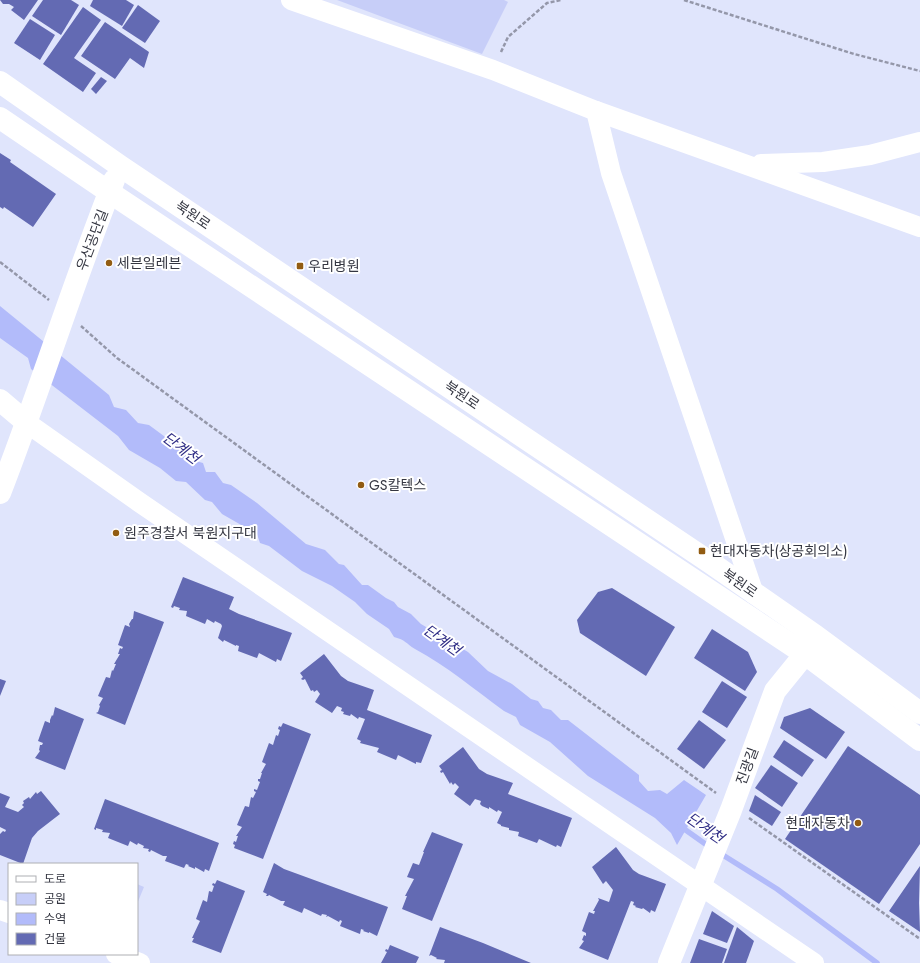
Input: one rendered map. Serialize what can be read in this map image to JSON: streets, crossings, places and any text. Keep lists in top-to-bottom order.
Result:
{
  "streets": {
    "street": ["북원로", "우산공단길", "진광길"]
  },
  "crossings": [
    ["북원로", "우산공단길"],
    ["북원로", "진광길"]
  ],
  "water": ["단계천"],
  "places": {
    "other": [
      "세븐일레븐",
      "GS칼텍스",
      "원주경찰서 북원지구대",
      "현대자동차"
    ],
    "transit": ["우리병원", "현대자동차(상공회의소)"]
  },
  "legend": [
    "도로",
    "공원",
    "수역",
    "건물"
  ]
}
